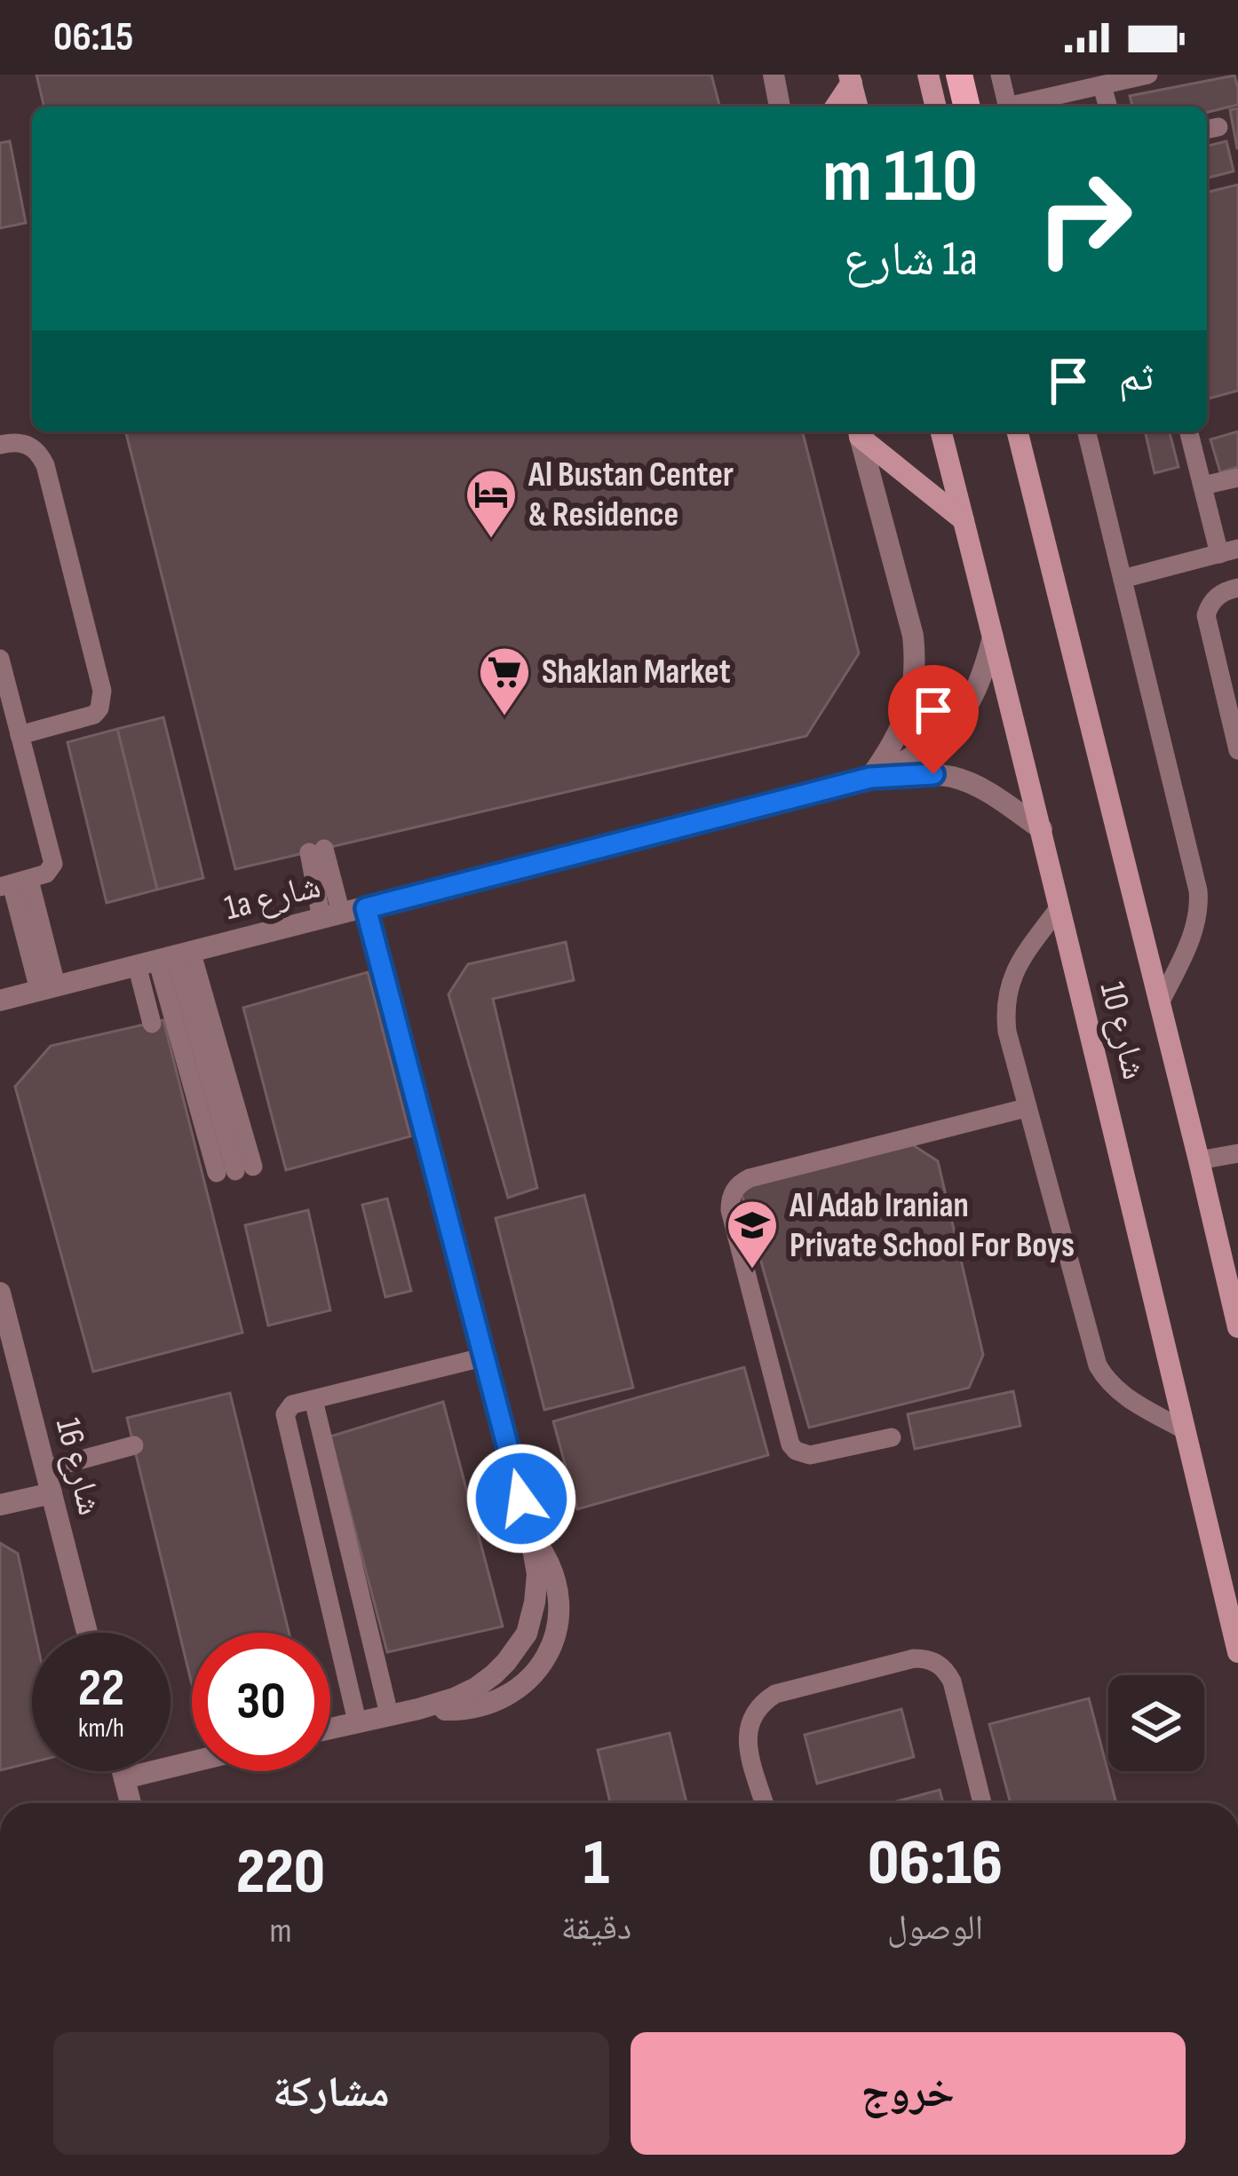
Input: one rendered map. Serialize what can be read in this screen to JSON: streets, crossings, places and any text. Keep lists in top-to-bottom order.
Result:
{
  "streets": {
    "street": ["1a شارع", "شارع 10", "شارع 16"]
  },
  "crossings": [
    ["1a شارع", "شارع 10"]
  ],
  "places": {
    "hotel": ["Al Bustan Center & Residence"],
    "supermarket": ["Shaklan Market"],
    "school or university": ["Al Adab Iranian Private School For Boys"]
  },
  "page": {
    "status": "06:15",
    "turn": ["110 m", "1a شارع"],
    "then": "ثم",
    "speed": "22 km/h",
    "limit": "30",
    "eta": [
      "06:16",
      "الوصول",
      "1",
      "دقيقة",
      "220",
      "m"
    ],
    "buttons": ["خروج", "مشاركة"]
  }
}
